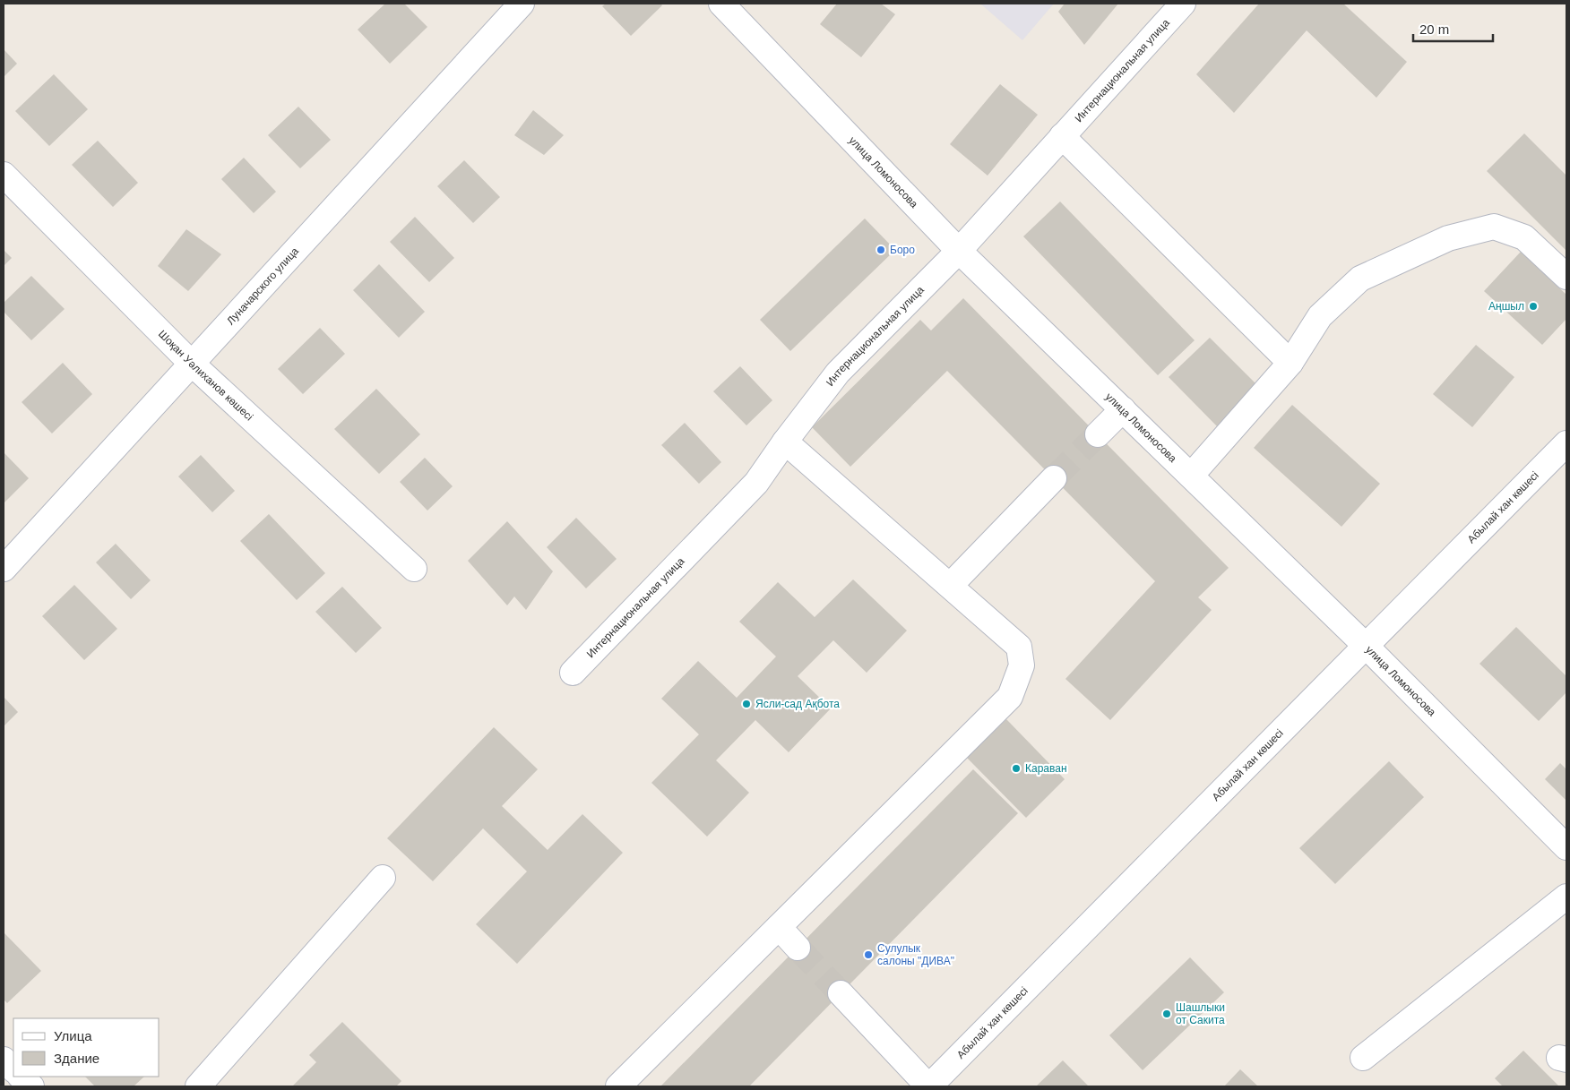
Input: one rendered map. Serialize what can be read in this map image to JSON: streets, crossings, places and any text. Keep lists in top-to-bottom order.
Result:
{
  "streets": {
    "street": [
      "Интернациональная улица",
      "улица Ломоносова",
      "Луначарского улица",
      "Шоқан Уәлиханов көшесі",
      "Абылай хан көшесі"
    ]
  },
  "crossings": [
    ["Интернациональная улица", "улица Ломоносова"],
    ["улица Ломоносова", "Абылай хан көшесі"],
    ["Луначарского улица", "Шоқан Уәлиханов көшесі"]
  ],
  "places": [
    "Боро",
    "Аңшыл",
    "Ясли-сад Ақбота",
    "Караван",
    "Сулулык салоны \"ДИВА\"",
    "Шашлыки от Сакита"
  ],
  "legend": ["Улица", "Здание"],
  "scale_bar": "20 m"
}
